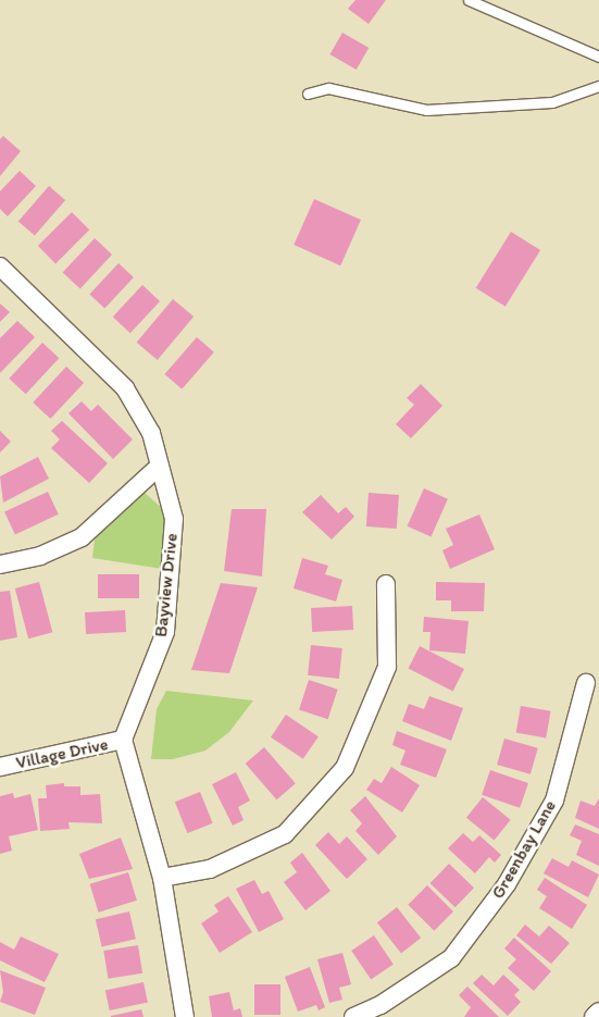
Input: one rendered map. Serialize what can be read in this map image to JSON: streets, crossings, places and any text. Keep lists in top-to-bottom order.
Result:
{
  "streets": {
    "street": ["Bayview Drive", "Village Drive", "Greenbay Lane"]
  },
  "crossings": [
    ["Bayview Drive", "Village Drive"]
  ]
}
